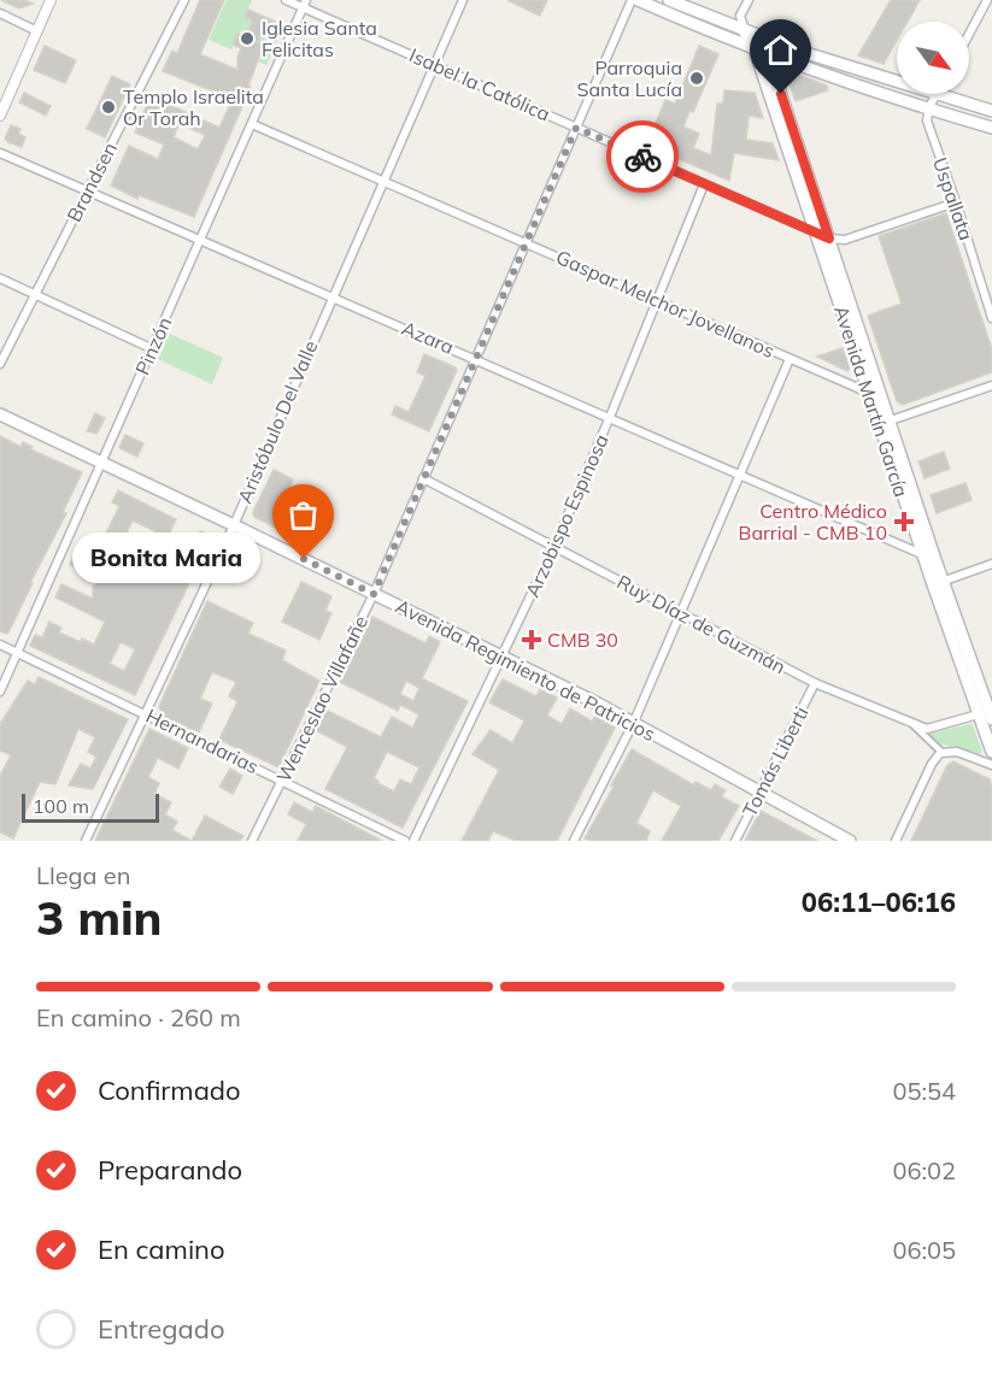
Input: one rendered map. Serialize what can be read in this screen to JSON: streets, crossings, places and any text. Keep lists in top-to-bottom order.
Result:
{
  "streets": {
    "main road": ["Avenida Martín García", "Avenida Regimiento de Patricios"],
    "street": [
      "Isabel la Católica",
      "Brandsen",
      "Uspallata",
      "Gaspar Melchor Jovellanos",
      "Azara",
      "Pinzón",
      "Aristóbulo Del Valle",
      "Arzobispo Espinosa",
      "Ruy Díaz de Guzmán",
      "Wenceslao Villafañe",
      "Hernandarias",
      "Tomás Liberti"
    ]
  },
  "crossings": [
    ["Isabel la Católica", "Pinzón"],
    ["Isabel la Católica", "Avenida Martín García"],
    ["Isabel la Católica", "Aristóbulo Del Valle"],
    ["Isabel la Católica", "Arzobispo Espinosa"],
    ["Isabel la Católica", "Wenceslao Villafañe"],
    ["Brandsen", "Azara"],
    ["Gaspar Melchor Jovellanos", "Pinzón"],
    ["Gaspar Melchor Jovellanos", "Avenida Martín García"],
    ["Gaspar Melchor Jovellanos", "Aristóbulo Del Valle"],
    ["Gaspar Melchor Jovellanos", "Arzobispo Espinosa"],
    ["Gaspar Melchor Jovellanos", "Wenceslao Villafañe"],
    ["Azara", "Pinzón"],
    ["Azara", "Avenida Martín García"],
    ["Azara", "Aristóbulo Del Valle"],
    ["Azara", "Arzobispo Espinosa"],
    ["Azara", "Wenceslao Villafañe"],
    ["Pinzón", "Avenida Regimiento de Patricios"],
    ["Pinzón", "Hernandarias"],
    ["Avenida Martín García", "Ruy Díaz de Guzmán"],
    ["Aristóbulo Del Valle", "Avenida Regimiento de Patricios"],
    ["Aristóbulo Del Valle", "Hernandarias"],
    ["Arzobispo Espinosa", "Ruy Díaz de Guzmán"],
    ["Arzobispo Espinosa", "Avenida Regimiento de Patricios"],
    ["Ruy Díaz de Guzmán", "Wenceslao Villafañe"],
    ["Ruy Díaz de Guzmán", "Tomás Liberti"],
    ["Avenida Regimiento de Patricios", "Wenceslao Villafañe"],
    ["Avenida Regimiento de Patricios", "Tomás Liberti"],
    ["Wenceslao Villafañe", "Hernandarias"]
  ],
  "places": {
    "other": [
      "Iglesia Santa Felicitas",
      "Parroquia Santa Lucía",
      "Templo Israelita Or Torah",
      "Bonita Maria"
    ],
    "health": ["Centro Médico Barrial - CMB 10", "CMB 30"]
  },
  "scale_bar": "100 m",
  "north": "bottom right",
  "page": {
    "bubble": "Bonita Maria",
    "scale": "100 m",
    "heading": ["3 min", "Llega en", "06:11–06:16"],
    "bar": "En camino · 260 m",
    "list": [
      ["Confirmado", "05:54"],
      ["Preparando", "06:02"],
      ["En camino", "06:05"],
      "Entregado"
    ]
  }
}
